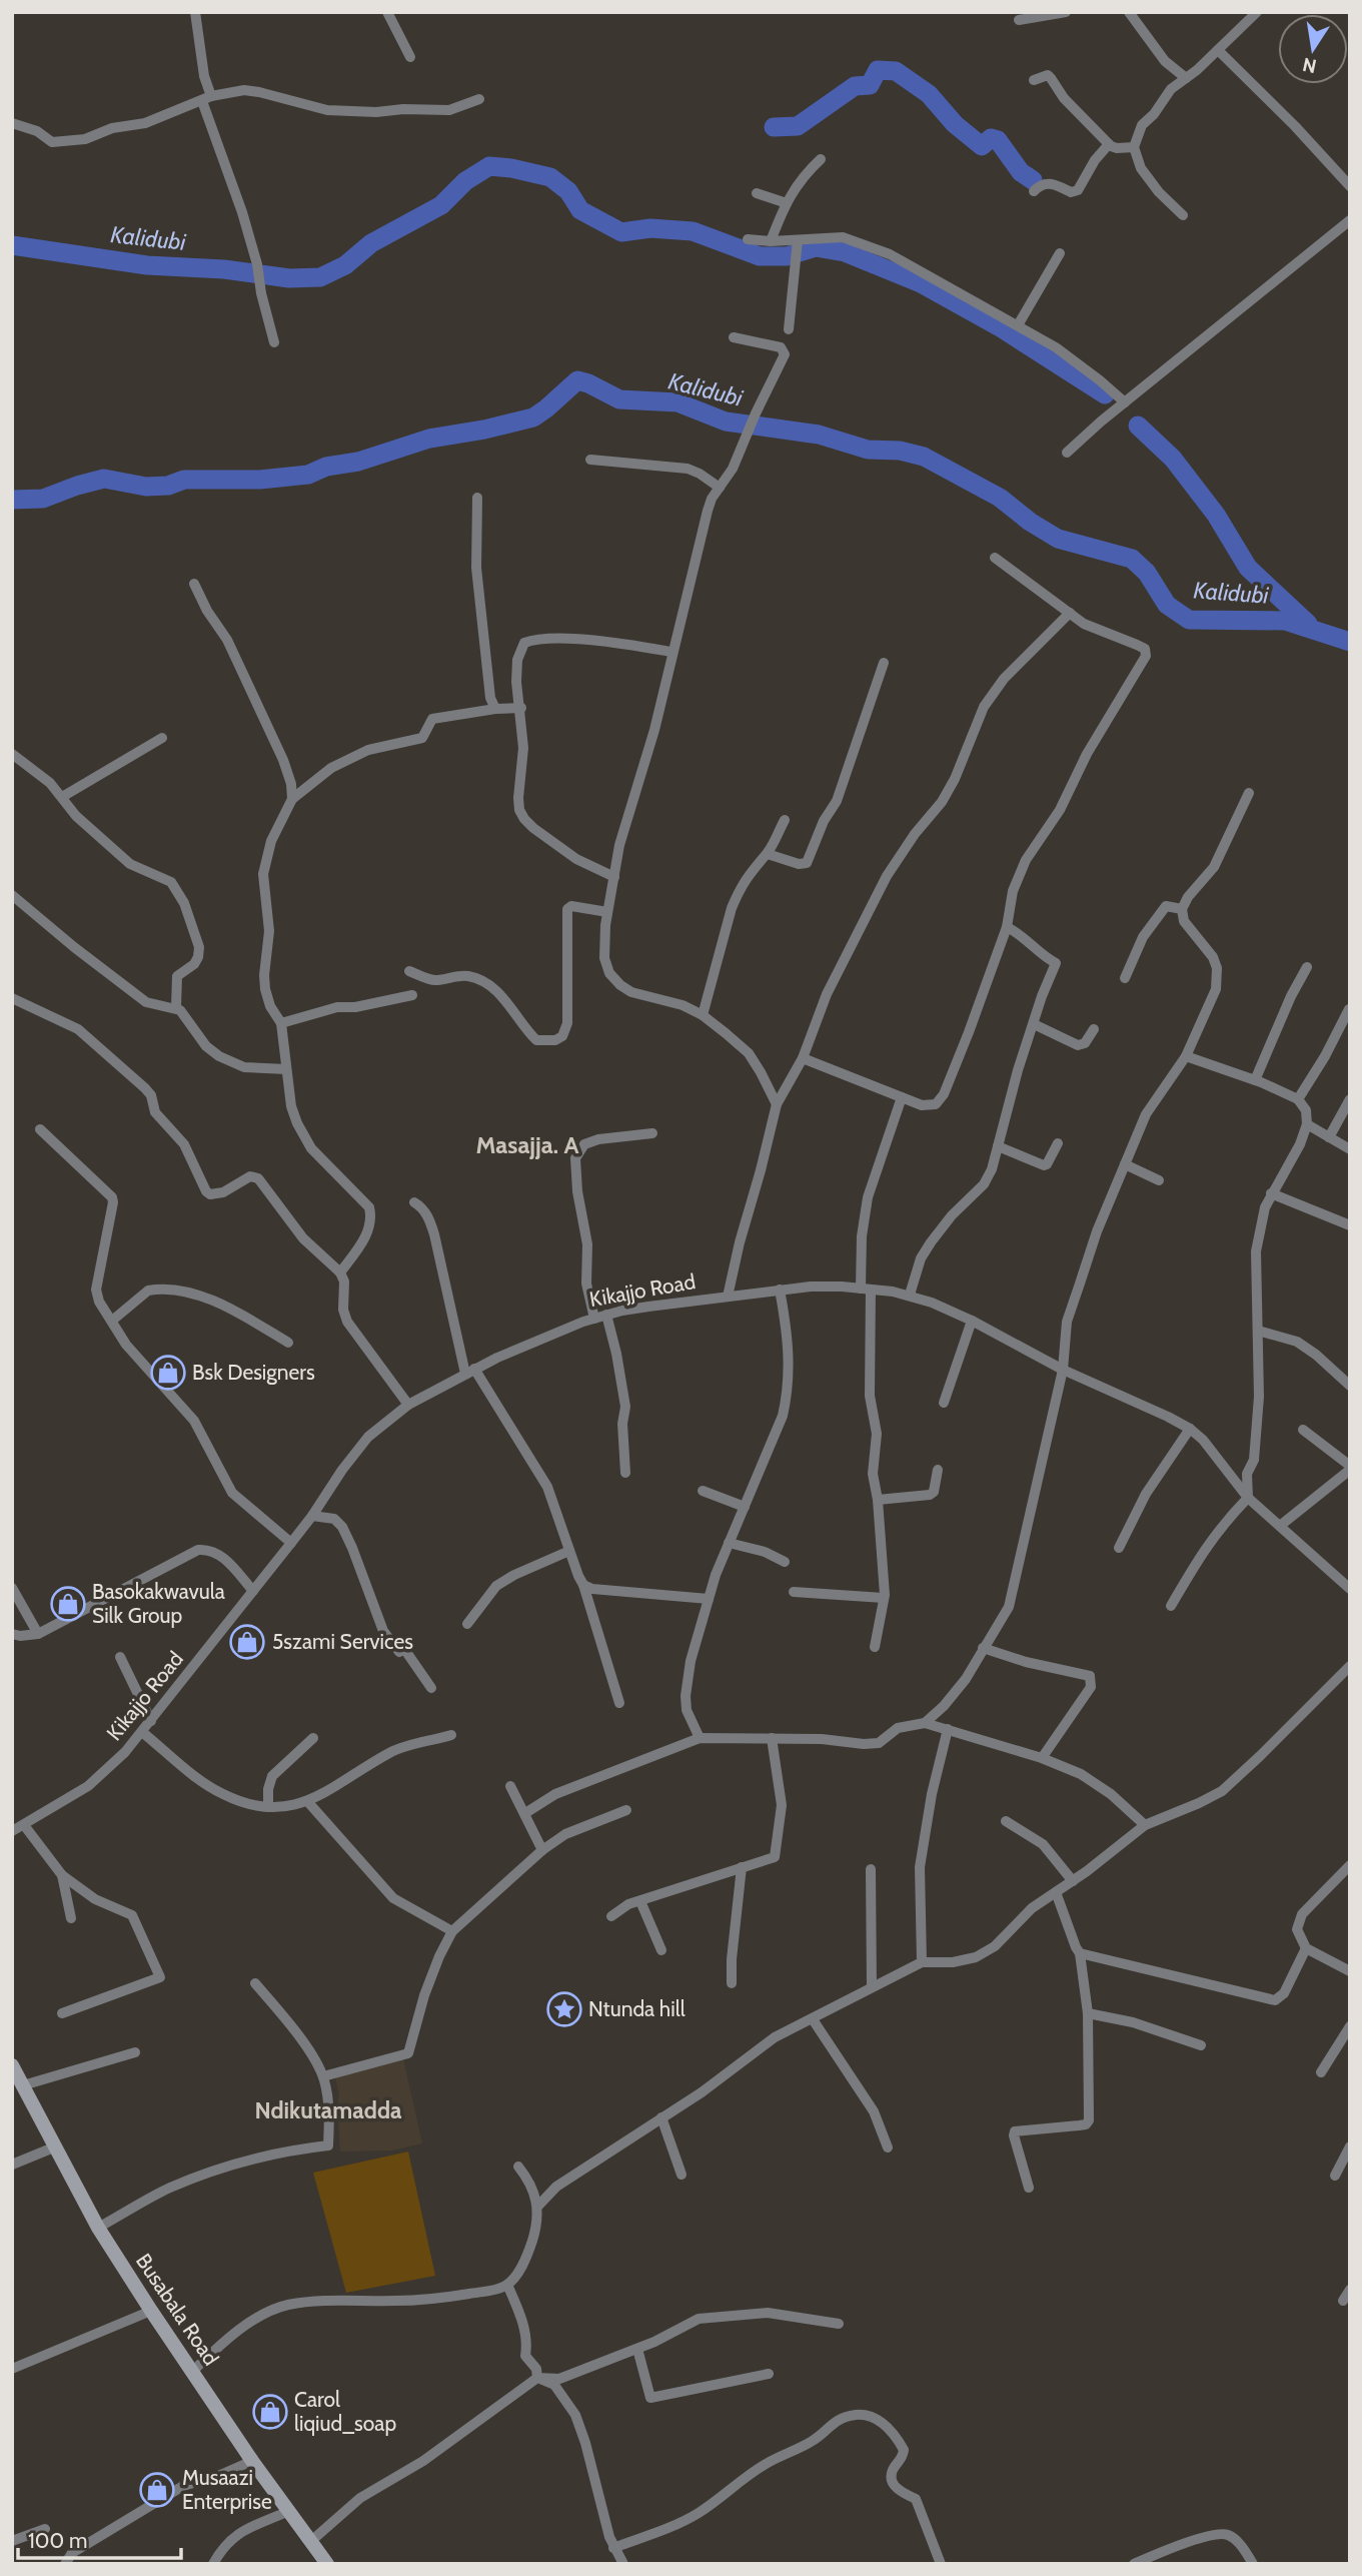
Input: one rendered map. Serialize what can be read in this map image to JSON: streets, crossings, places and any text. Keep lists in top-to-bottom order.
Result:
{
  "streets": {
    "street": ["Kikajjo Road", "Busabala Road"]
  },
  "districts": ["Masajja. A", "Ndikutamadda"],
  "water": ["Kalidubi"],
  "places": {
    "shop": [
      "Bsk Designers",
      "Basokakwavula Silk Group",
      "5szami Services",
      "Carol liqiud_soap",
      "Musaazi Enterprise"
    ],
    "place": ["Ntunda hill"]
  },
  "scale_bar": "100 m",
  "north": "bottom"
}
